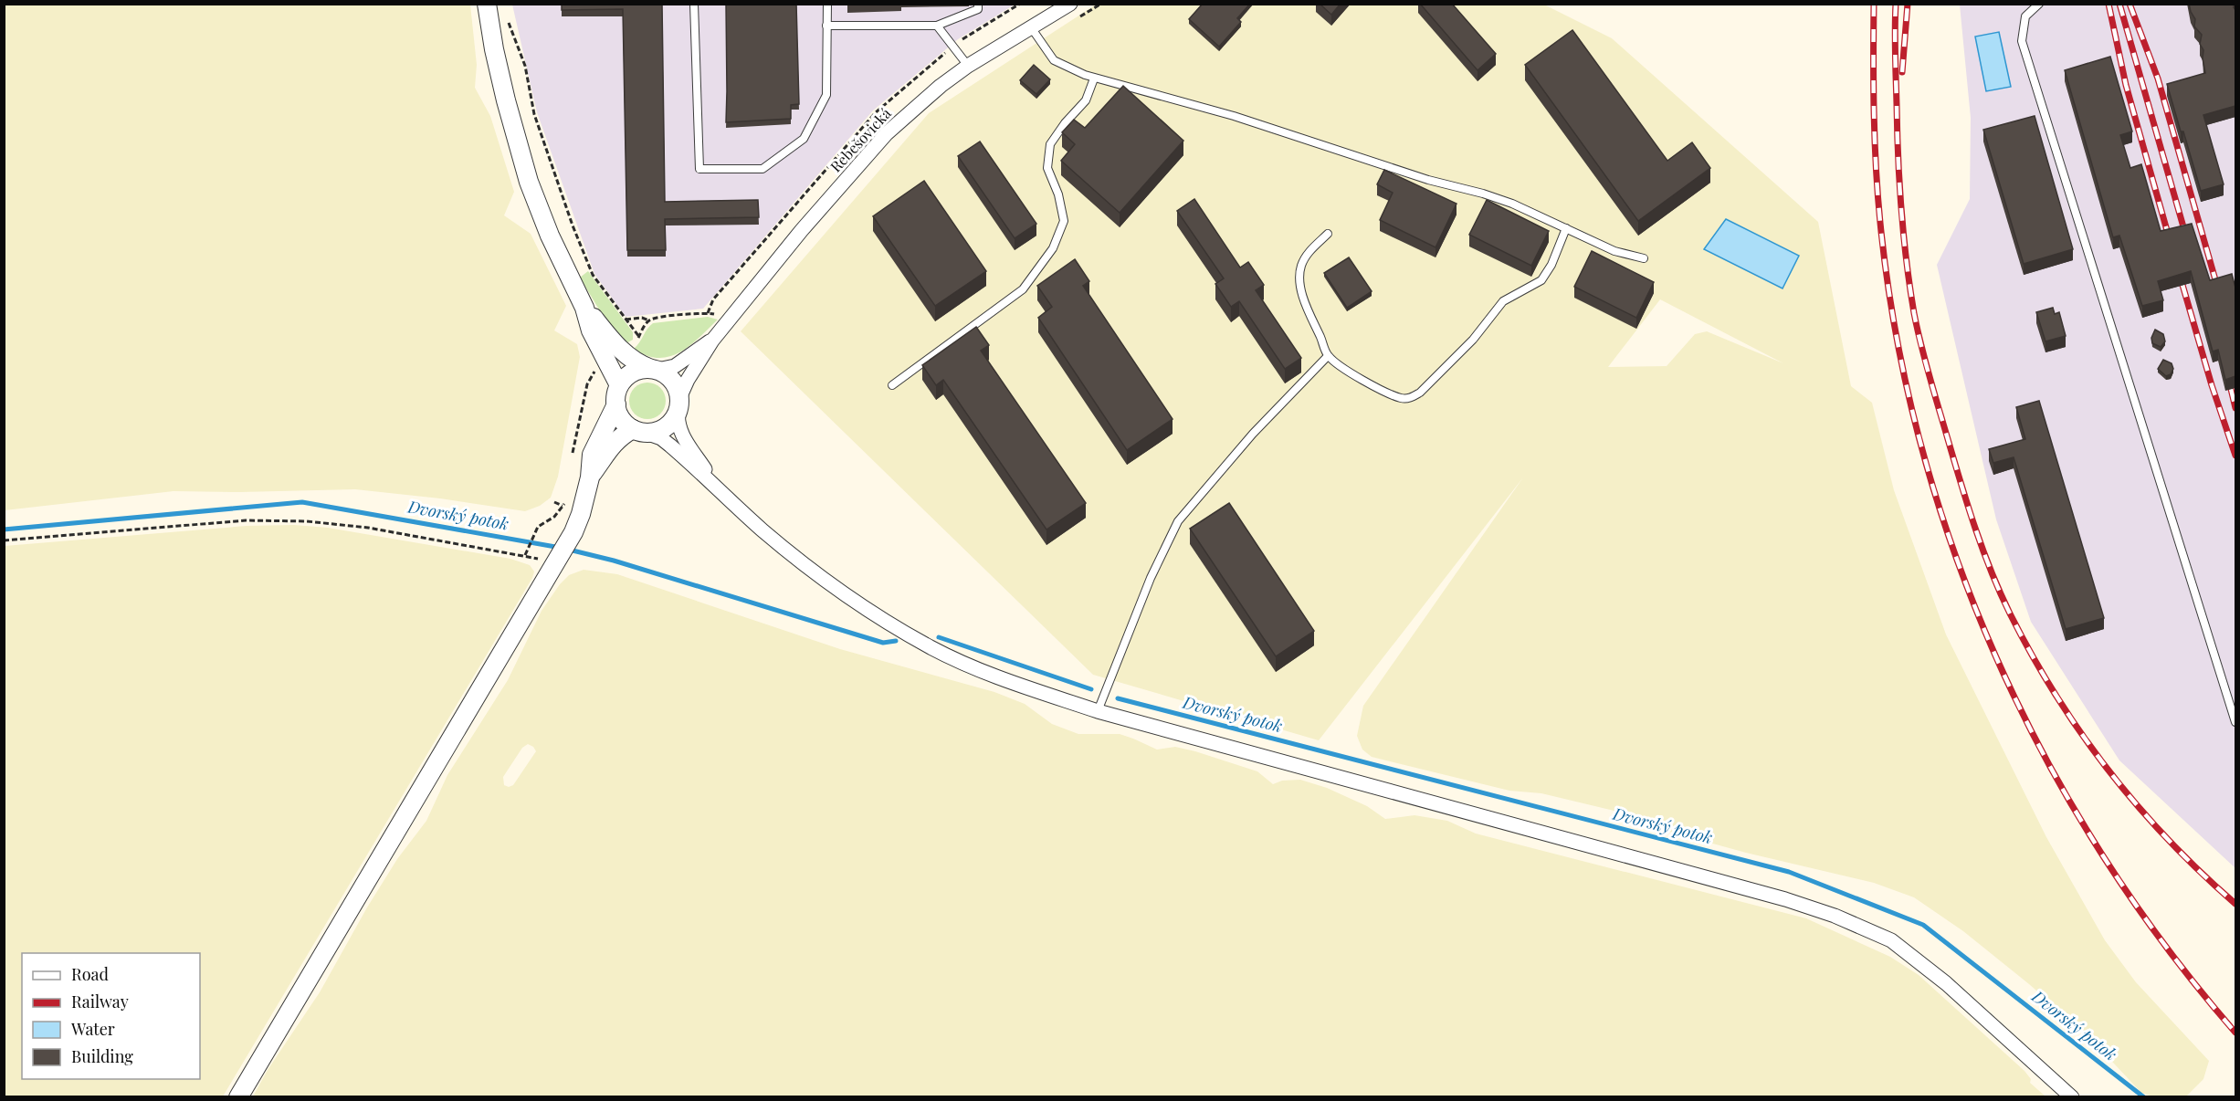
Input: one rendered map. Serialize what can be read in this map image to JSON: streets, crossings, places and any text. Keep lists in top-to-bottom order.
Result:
{
  "streets": {
    "street": ["Rebešovická"]
  },
  "water": ["Dvorský potok"],
  "legend": [
    "Road",
    "Railway",
    "Water",
    "Building"
  ]
}
